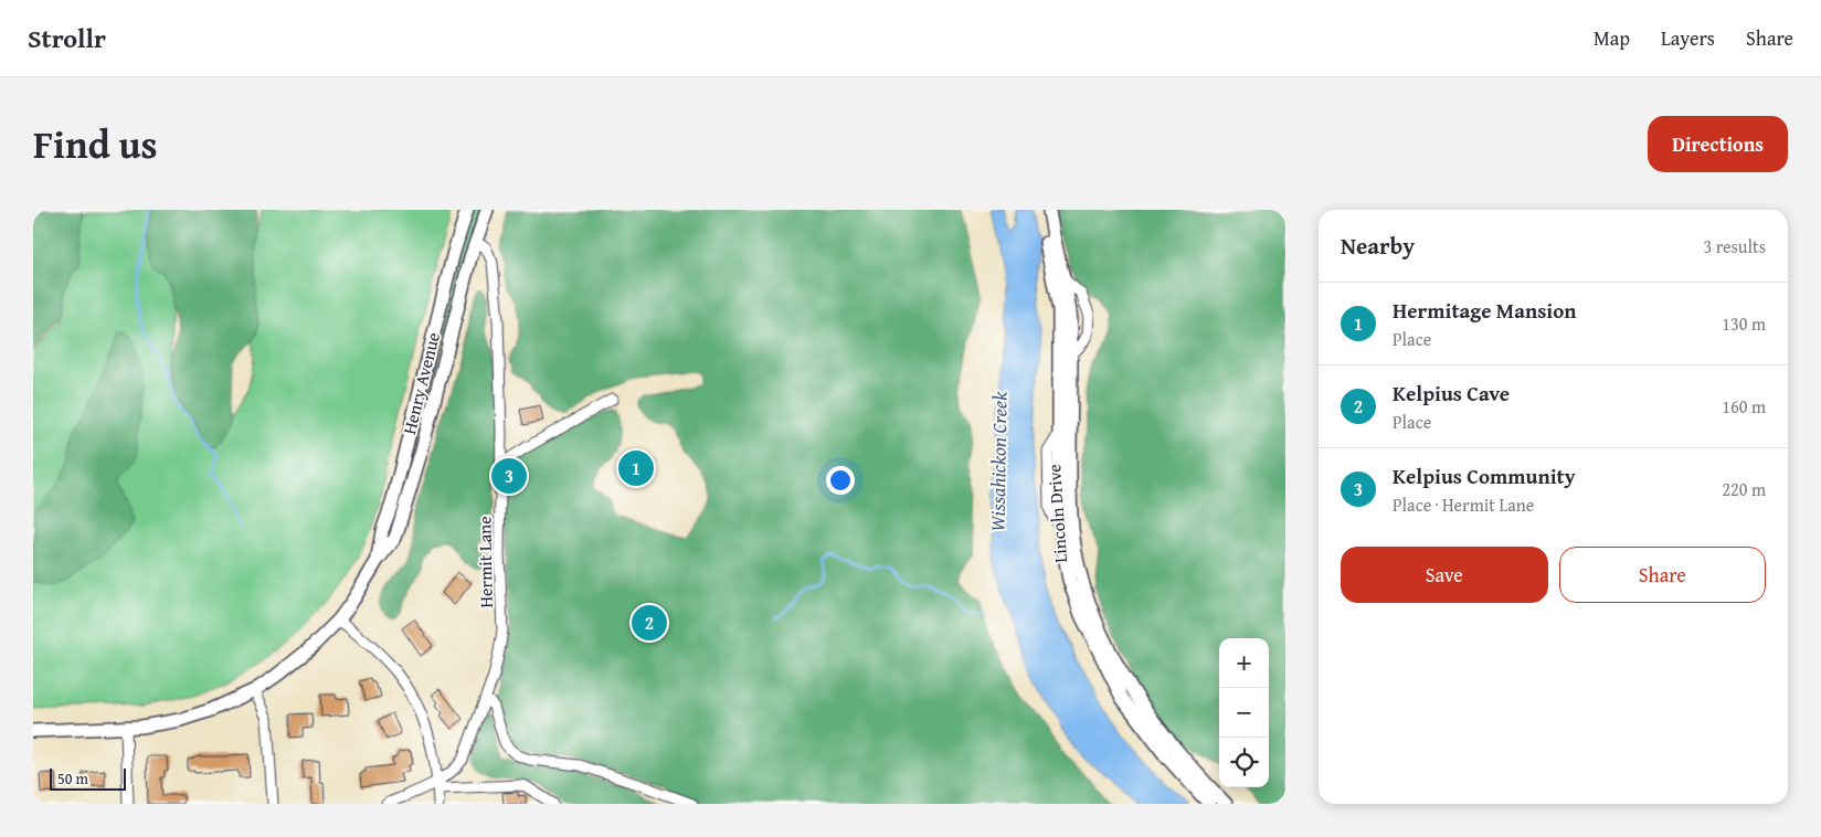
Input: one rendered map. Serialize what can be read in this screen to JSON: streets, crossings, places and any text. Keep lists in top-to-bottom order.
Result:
{
  "streets": {
    "main road": ["Henry Avenue", "Lincoln Drive"],
    "street": ["Hermit Lane"]
  },
  "crossings": [
    ["Henry Avenue", "Hermit Lane"]
  ],
  "water": ["Wissahickon Creek"],
  "scale_bar": "50 m",
  "page": {
    "header": "Strollr",
    "nav": ["Map", "Layers", "Share"],
    "title": "Find us",
    "buttons": [
      "Directions",
      ["Save", "Share"]
    ],
    "heading": ["Nearby", "3 results"],
    "list": [
      {
        "mark": "1",
        "name": "Hermitage Mansion",
        "note": "Place",
        "value": "130 m"
      },
      {
        "mark": "2",
        "name": "Kelpius Cave",
        "note": "Place",
        "value": "160 m"
      },
      {
        "mark": "3",
        "name": "Kelpius Community",
        "note": "Place · Hermit Lane",
        "value": "220 m"
      }
    ],
    "pins": ["1", "3", "2"],
    "map_buttons": ["+", "−"],
    "scale": "50 m"
  }
}
